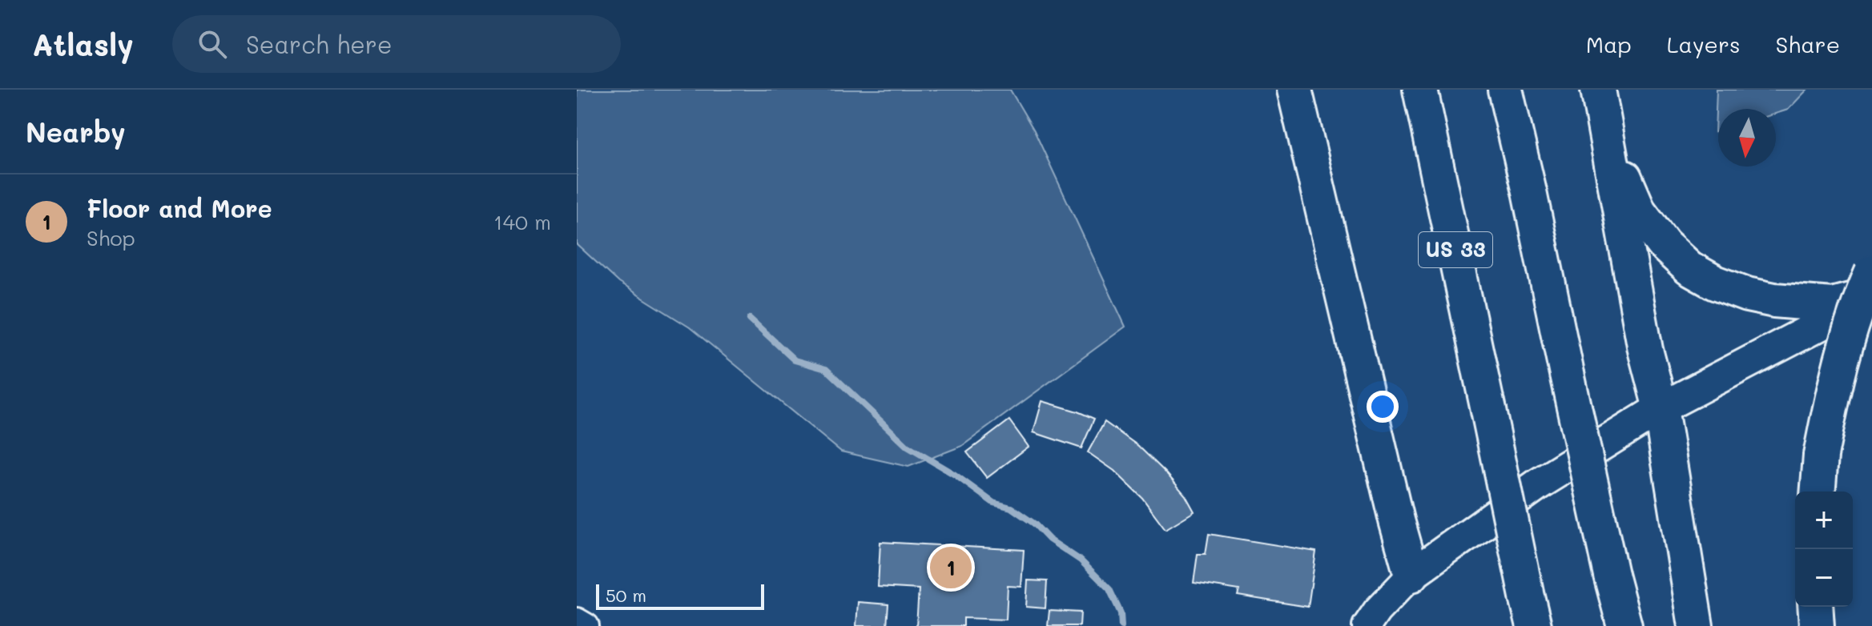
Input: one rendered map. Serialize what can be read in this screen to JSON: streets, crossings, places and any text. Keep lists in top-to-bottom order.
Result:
{
  "streets": {
    "highway": ["US 33"]
  },
  "scale_bar": "50 m",
  "north": "bottom",
  "page": {
    "header": "Atlasly",
    "search": "Search here",
    "nav": ["Map", "Layers", "Share"],
    "heading": "Nearby",
    "list": [
      {
        "mark": "1",
        "name": "Floor and More",
        "note": "Shop",
        "value": "140 m"
      }
    ],
    "map_buttons": ["+", "−"],
    "pins": "1",
    "scale": "50 m"
  }
}
